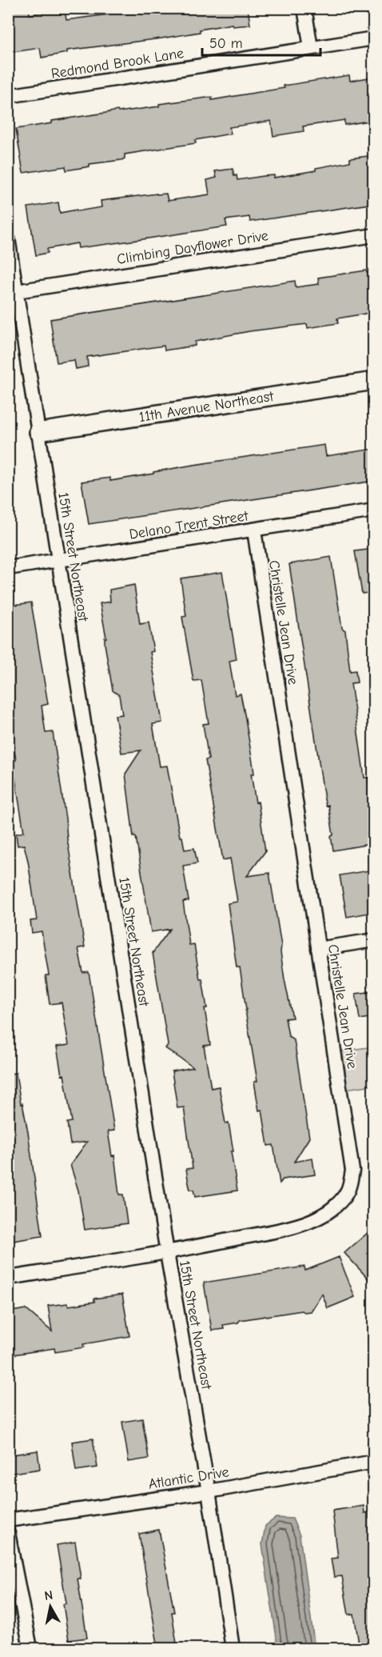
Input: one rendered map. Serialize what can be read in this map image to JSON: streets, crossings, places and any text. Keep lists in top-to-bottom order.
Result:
{
  "streets": {
    "street": [
      "Redmond Brook Lane",
      "Climbing Dayflower Drive",
      "11th Avenue Northeast",
      "Delano Trent Street",
      "15th Street Northeast",
      "Christelle Jean Drive",
      "Atlantic Drive"
    ]
  },
  "crossings": [
    ["Climbing Dayflower Drive", "15th Street Northeast"],
    ["11th Avenue Northeast", "15th Street Northeast"],
    ["Delano Trent Street", "15th Street Northeast"],
    ["Delano Trent Street", "Christelle Jean Drive"],
    ["15th Street Northeast", "Christelle Jean Drive"],
    ["15th Street Northeast", "Atlantic Drive"]
  ],
  "scale_bar": "50 m",
  "north": "top"
}
